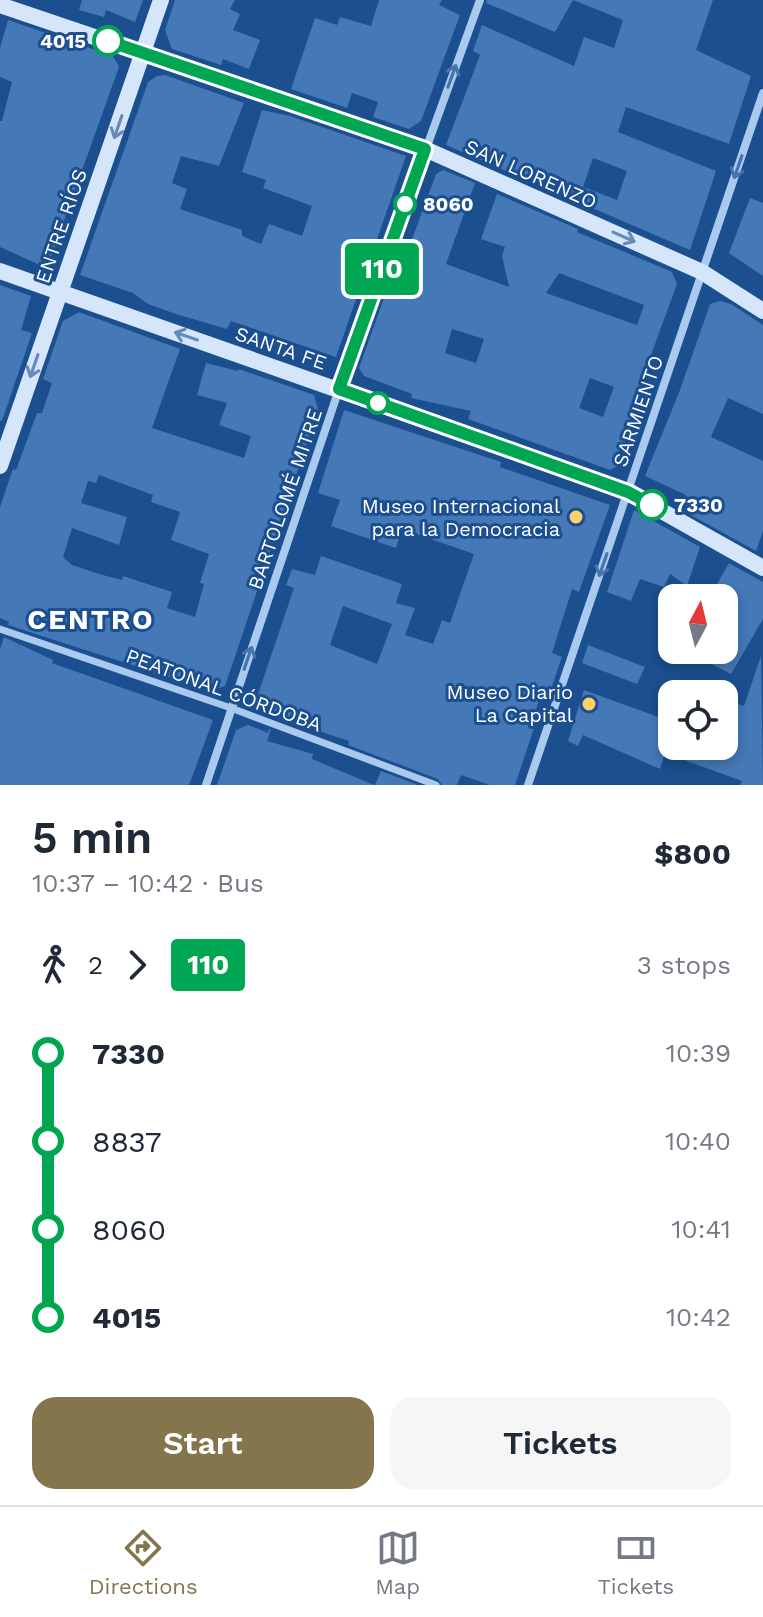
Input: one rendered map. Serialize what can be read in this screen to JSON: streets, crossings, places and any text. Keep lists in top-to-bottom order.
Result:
{
  "streets": {
    "main road": ["SAN LORENZO", "ENTRE RÍOS", "SANTA FE"],
    "street": ["SARMIENTO", "BARTOLOMÉ MITRE", "PEATONAL CÓRDOBA"]
  },
  "crossings": [
    ["SAN LORENZO", "ENTRE RÍOS"],
    ["SAN LORENZO", "SARMIENTO"],
    ["SAN LORENZO", "BARTOLOMÉ MITRE"],
    ["ENTRE RÍOS", "SANTA FE"],
    ["SANTA FE", "SARMIENTO"],
    ["SANTA FE", "BARTOLOMÉ MITRE"],
    ["BARTOLOMÉ MITRE", "PEATONAL CÓRDOBA"]
  ],
  "one_way": [
    "SAN LORENZO",
    "ENTRE RÍOS",
    "SANTA FE",
    "SARMIENTO",
    "BARTOLOMÉ MITRE"
  ],
  "districts": ["CENTRO"],
  "places": [
    "4015",
    "8060",
    "7330",
    "Museo Internacional para la Democracia",
    "Museo Diario La Capital"
  ],
  "lines": ["bus line 110"],
  "north": "top",
  "page": {
    "on_map": "110",
    "heading": ["5 min", "10:37 – 10:42 · Bus", "$800"],
    "legs": ["2", "110", "3 stops"],
    "list": [
      {
        "name": "7330",
        "value": "10:39"
      },
      {
        "name": "8837",
        "value": "10:40"
      },
      {
        "name": "8060",
        "value": "10:41"
      },
      {
        "name": "4015",
        "value": "10:42"
      }
    ],
    "buttons": ["Start", "Tickets"],
    "tabs": ["Directions", "Map", "Tickets"]
  }
}
